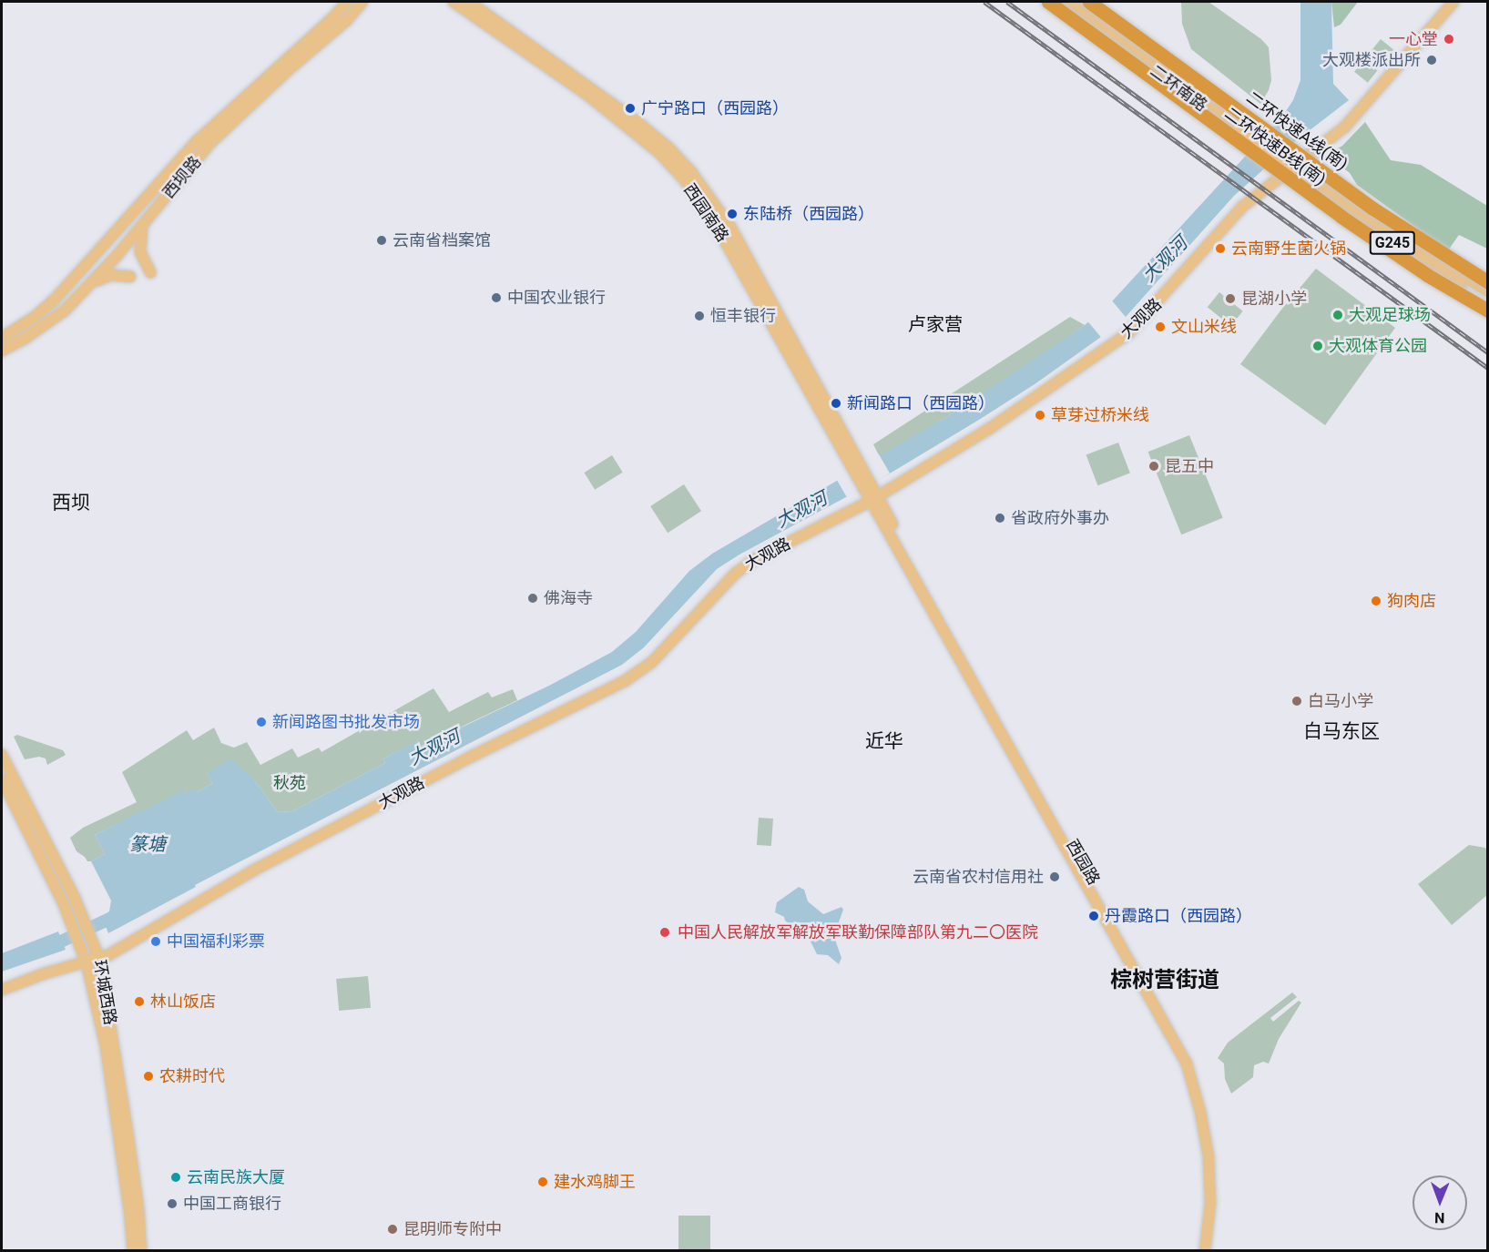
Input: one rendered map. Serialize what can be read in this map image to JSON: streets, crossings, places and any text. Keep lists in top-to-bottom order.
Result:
{
  "streets": {
    "highway": ["二环快速A线(南)", "二环快速B线(南)"],
    "main road": [
      "二环南路",
      "西坝路",
      "西园南路",
      "G245",
      "大观路",
      "西园路",
      "环城西路"
    ]
  },
  "crossings": [
    ["西园南路", "大观路"],
    ["西园南路", "西园路"],
    ["大观路", "西园路"],
    ["大观路", "环城西路"]
  ],
  "districts": [
    "卢家营",
    "西坝",
    "白马东区",
    "近华",
    "棕树营街道"
  ],
  "water": ["大观河", "篆塘"],
  "parks": ["秋苑"],
  "places": [
    "一心堂",
    "大观楼派出所",
    "广宁路口（西园路）",
    "东陆桥（西园路）",
    "云南省档案馆",
    "云南野生菌火锅",
    "中国农业银行",
    "昆湖小学",
    "大观足球场",
    "恒丰银行",
    "文山米线",
    "大观体育公园",
    "新闻路口（西园路）",
    "草芽过桥米线",
    "昆五中",
    "省政府外事办",
    "佛海寺",
    "狗肉店",
    "白马小学",
    "新闻路图书批发市场",
    "云南省农村信用社",
    "丹霞路口（西园路）",
    "中国人民解放军解放军联勤保障部队第九二〇医院",
    "中国福利彩票",
    "林山饭店",
    "农耕时代",
    "云南民族大厦",
    "建水鸡脚王",
    "中国工商银行",
    "昆明师专附中"
  ],
  "north": "bottom"
}
